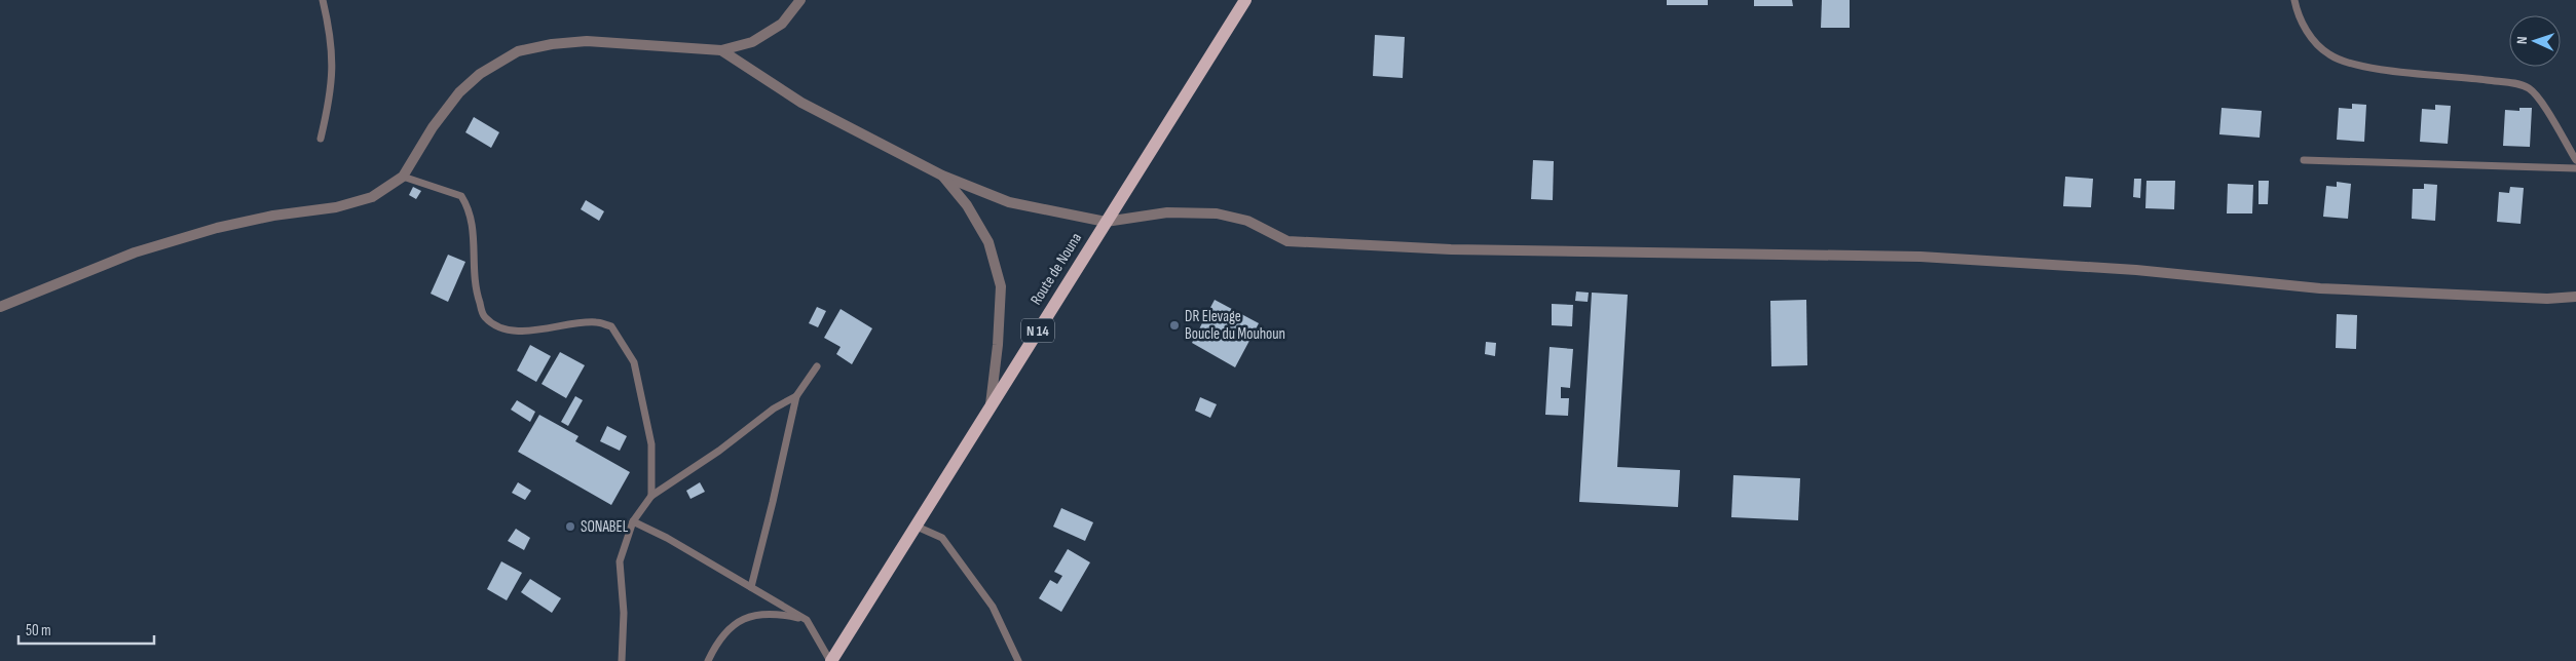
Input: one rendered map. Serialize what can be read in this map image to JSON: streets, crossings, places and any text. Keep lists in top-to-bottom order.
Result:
{
  "streets": {
    "main road": ["Route de Nouna", "N 14"]
  },
  "places": ["DR Elevage Boucle du Mouhoun", "SONABEL"],
  "scale_bar": "50 m",
  "north": "left"
}
